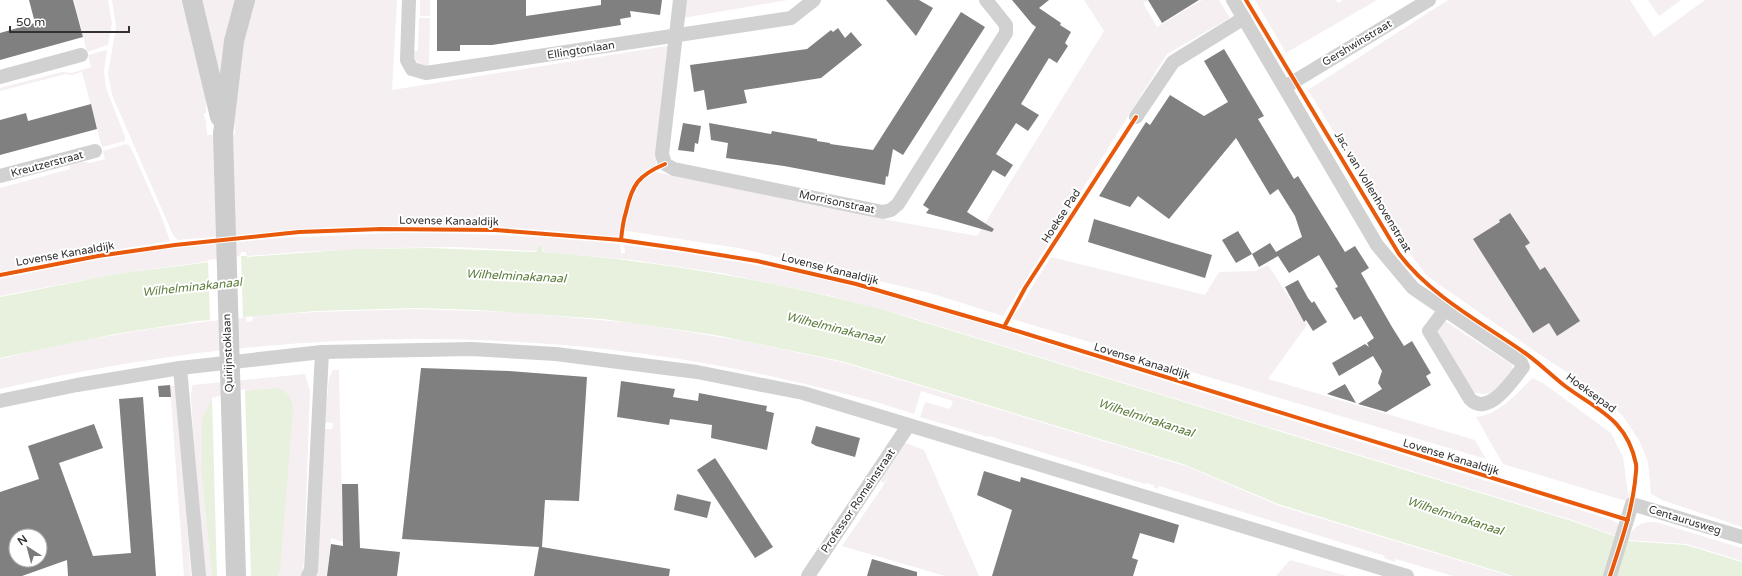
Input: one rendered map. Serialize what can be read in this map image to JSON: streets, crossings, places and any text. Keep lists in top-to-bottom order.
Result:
{
  "streets": {
    "street": [
      "Gershwinstraat",
      "Ellingtonlaan",
      "Kreutzerstraat",
      "Jac. van Vollenhovenstraat",
      "Morrisonstraat",
      "Quirijnstoklaan",
      "Professor Romeinstraat",
      "Centaurusweg"
    ],
    "cycle path": ["Hoekse Pad", "Lovense Kanaaldijk", "Hoeksepad"]
  },
  "crossings": [
    ["Gershwinstraat", "Jac. van Vollenhovenstraat"],
    ["Ellingtonlaan", "Morrisonstraat"]
  ],
  "water": ["Wilhelminakanaal"],
  "scale_bar": "50 m",
  "north": "top left"
}
